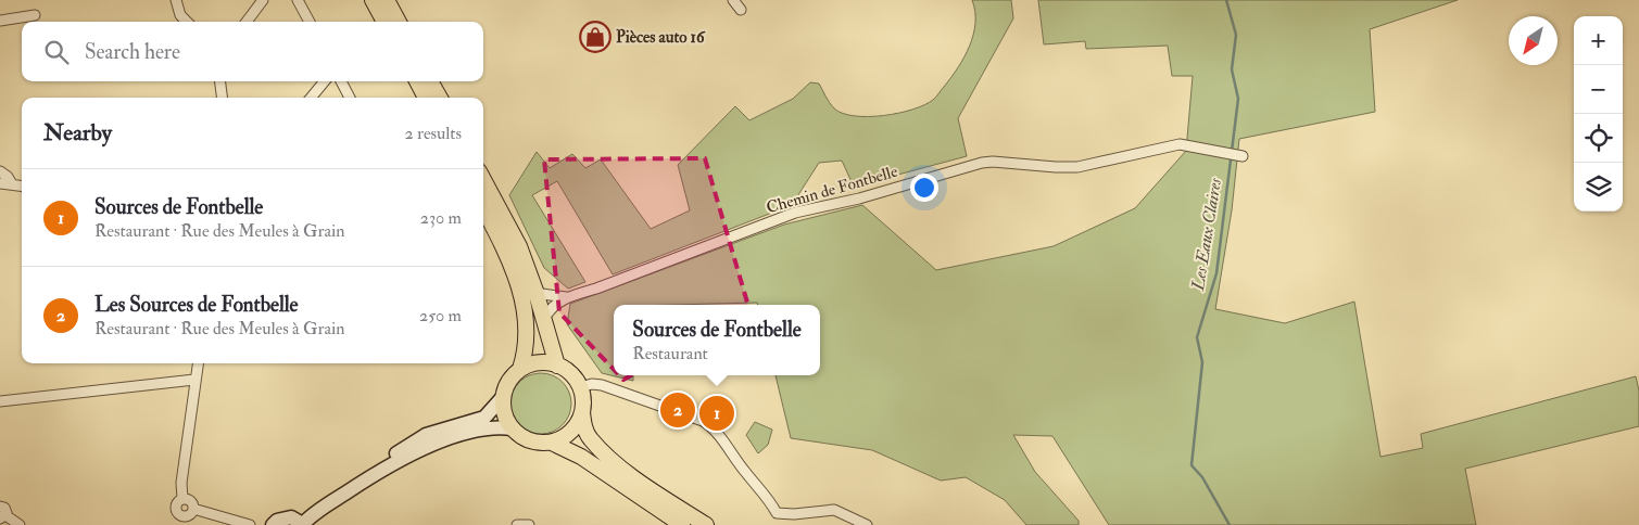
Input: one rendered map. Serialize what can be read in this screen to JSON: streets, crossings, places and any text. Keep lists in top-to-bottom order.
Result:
{
  "streets": {
    "street": ["Chemin de Fontbelle"]
  },
  "water": ["Les Eaux Claires"],
  "places": {
    "shop": ["Pièces auto 16"]
  },
  "north": "bottom left",
  "page": {
    "map_buttons": ["+", "−"],
    "search": "Search here",
    "heading": ["Nearby", "2 results"],
    "list": [
      {
        "mark": "1",
        "name": "Sources de Fontbelle",
        "note": "Restaurant · Rue des Meules à Grain",
        "value": "230 m"
      },
      {
        "mark": "2",
        "name": "Les Sources de Fontbelle",
        "note": "Restaurant · Rue des Meules à Grain",
        "value": "250 m"
      }
    ],
    "popup": ["Sources de Fontbelle", "Restaurant"],
    "pins": ["2", "1"]
  }
}
